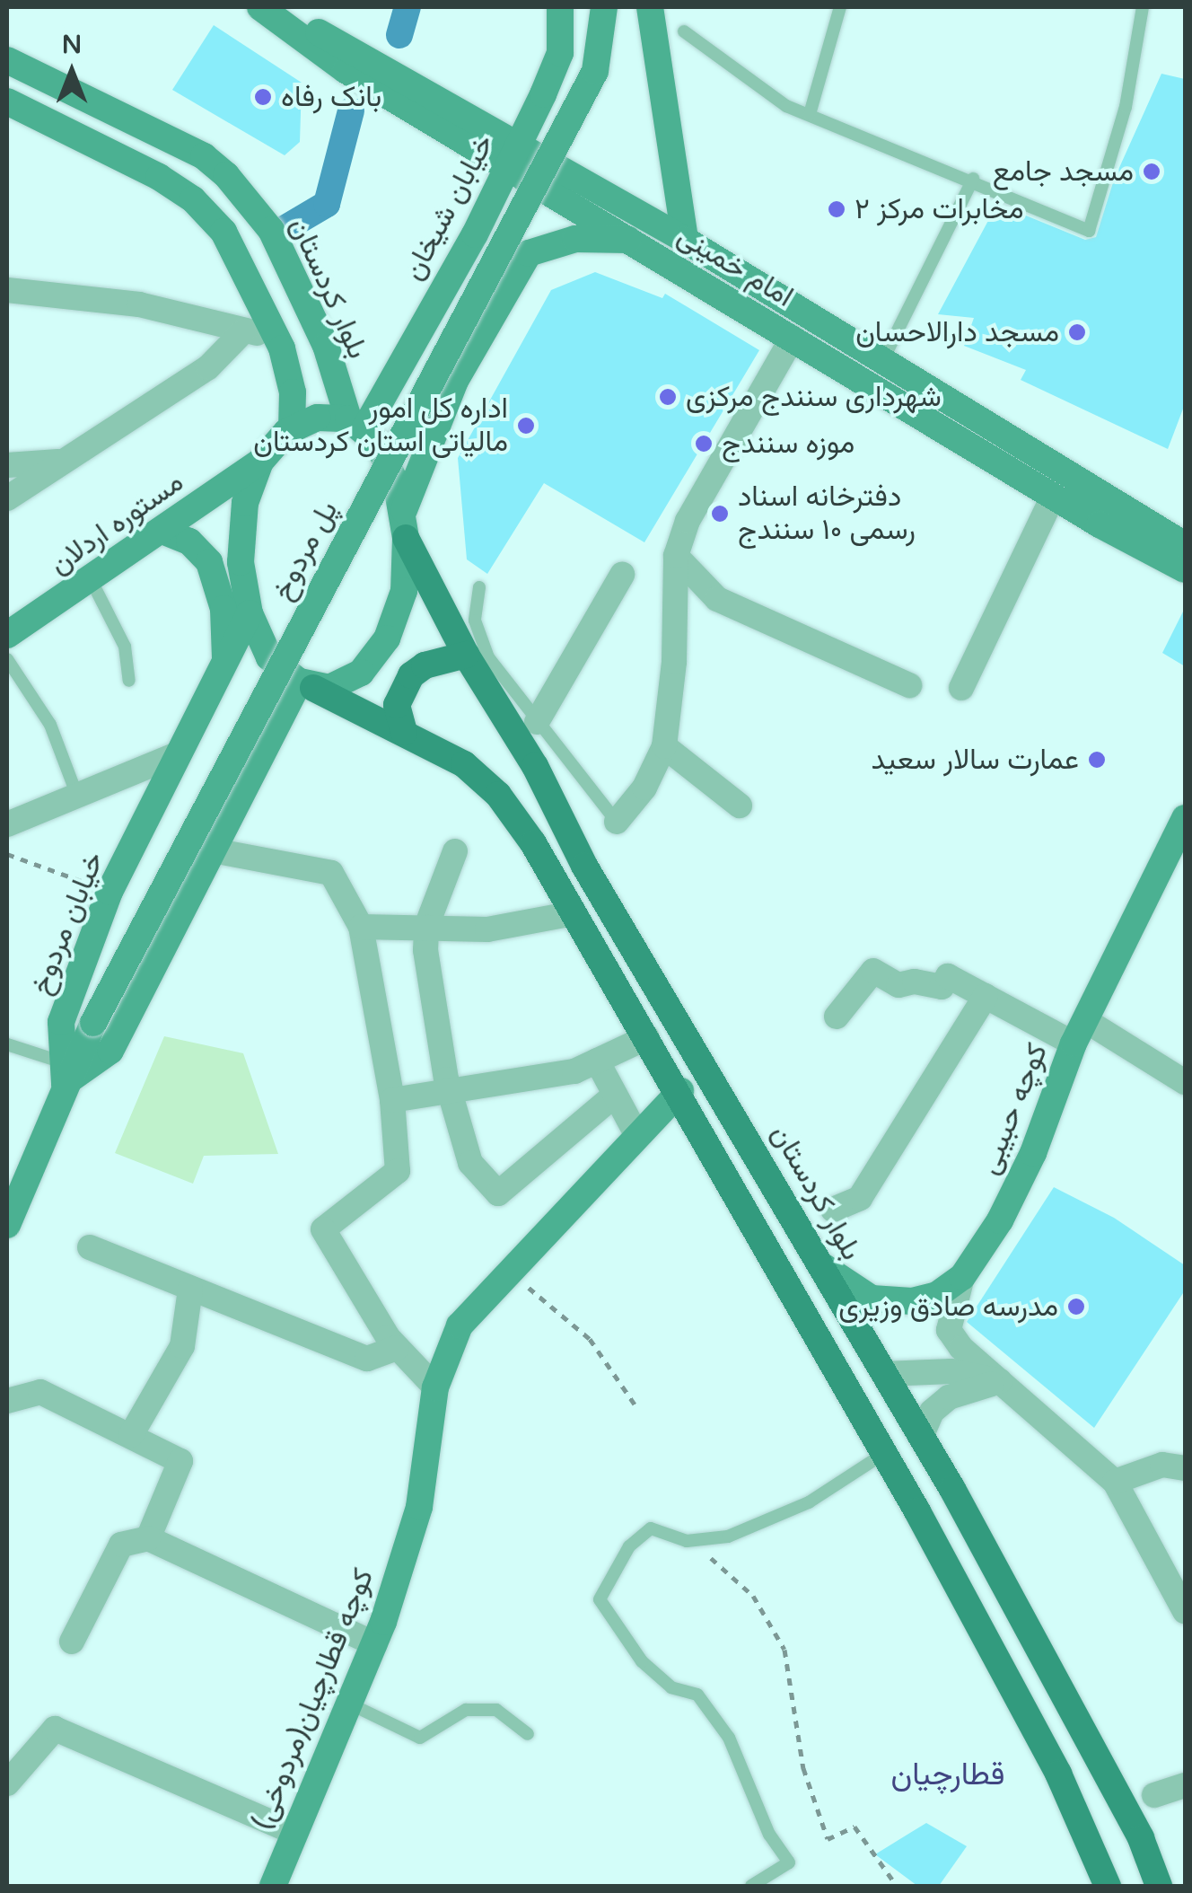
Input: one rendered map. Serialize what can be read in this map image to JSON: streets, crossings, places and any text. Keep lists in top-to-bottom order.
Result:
{
  "streets": {
    "main road": [
      "خیابان شیخان",
      "امام خمینی",
      "بلوار کردستان",
      "مستوره اردلان",
      "پل مردوخ",
      "خیابان مردوخ",
      "کوچه حبیبی",
      "کوچه قطارچیان(مردوخی)"
    ]
  },
  "crossings": [
    ["خیابان شیخان", "امام خمینی"],
    ["خیابان شیخان", "بلوار کردستان"],
    ["خیابان شیخان", "مستوره اردلان"],
    ["خیابان شیخان", "خیابان مردوخ"],
    ["بلوار کردستان", "مستوره اردلان"],
    ["بلوار کردستان", "خیابان مردوخ"],
    ["بلوار کردستان", "کوچه حبیبی"],
    ["مستوره اردلان", "خیابان مردوخ"],
    ["پل مردوخ", "خیابان مردوخ"]
  ],
  "districts": ["قطارچیان"],
  "places": [
    "بانک رفاه",
    "مسجد جامع",
    "مخابرات مرکز ۲",
    "مسجد دارالاحسان",
    "شهرداری سنندج مرکزی",
    "اداره کل امور مالیاتی استان کردستان",
    "موزه سنندج",
    "دفترخانه اسناد رسمی ۱۰ سنندج",
    "عمارت سالار سعید",
    "مدرسه صادق وزیری"
  ],
  "north": "top"
}
